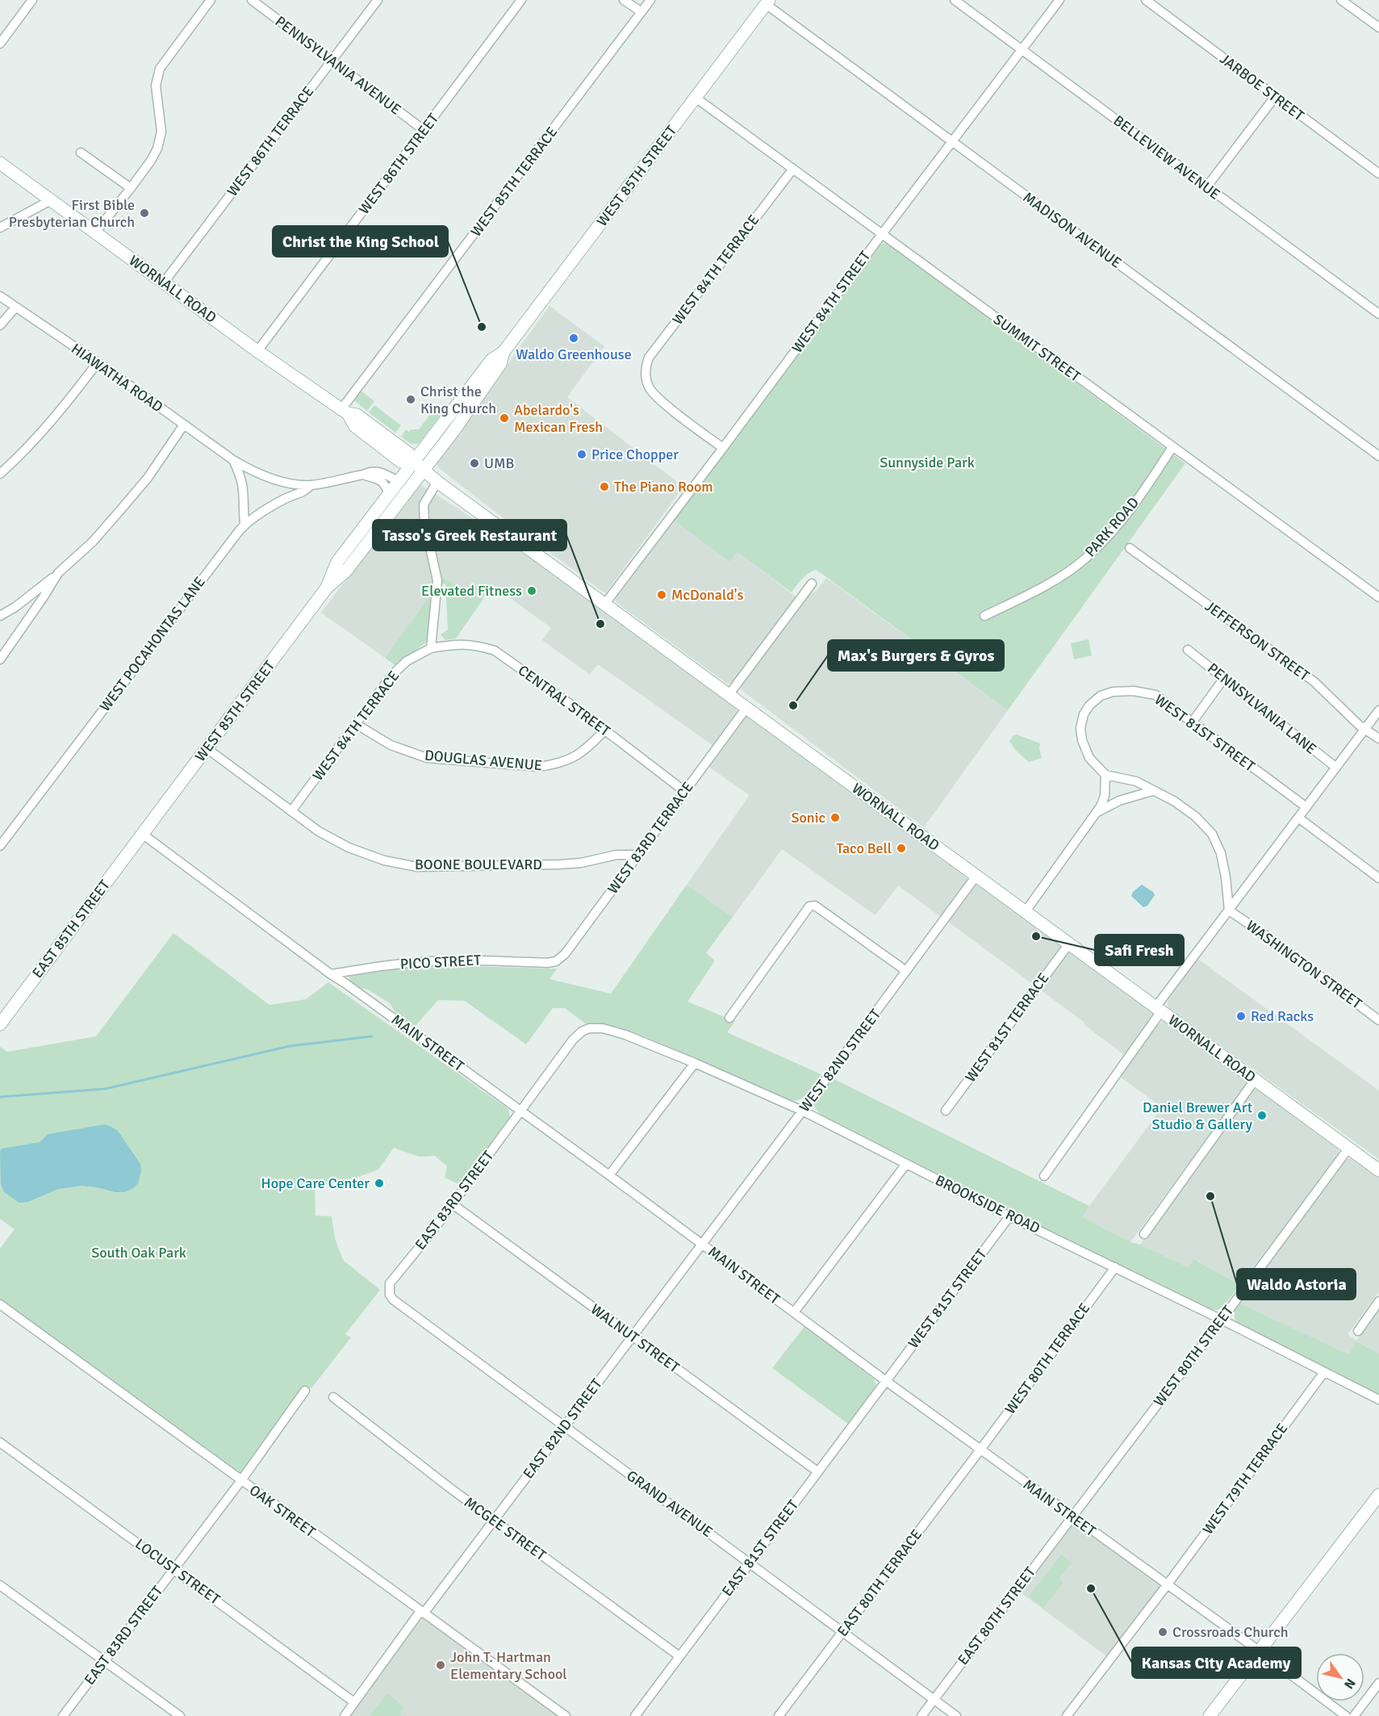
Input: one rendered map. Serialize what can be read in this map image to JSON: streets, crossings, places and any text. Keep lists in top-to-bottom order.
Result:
{
  "streets": {
    "main road": ["WEST 85TH STREET", "WORNALL ROAD", "EAST 85TH STREET"],
    "street": [
      "PENNSYLVANIA AVENUE",
      "JARBOE STREET",
      "WEST 86TH TERRACE",
      "BELLEVIEW AVENUE",
      "WEST 86TH STREET",
      "WEST 85TH TERRACE",
      "MADISON AVENUE",
      "WEST 84TH TERRACE",
      "WEST 84TH STREET",
      "SUMMIT STREET",
      "HIAWATHA ROAD",
      "PARK ROAD",
      "JEFFERSON STREET",
      "WEST POCAHONTAS LANE",
      "CENTRAL STREET",
      "PENNSYLVANIA LANE",
      "WEST 81ST STREET",
      "DOUGLAS AVENUE",
      "WEST 83RD TERRACE",
      "BOONE BOULEVARD",
      "PICO STREET",
      "WASHINGTON STREET",
      "WEST 81ST TERRACE",
      "MAIN STREET",
      "WEST 82ND STREET",
      "EAST 83RD STREET",
      "BROOKSIDE ROAD",
      "WALNUT STREET",
      "WEST 80TH STREET",
      "WEST 80TH TERRACE",
      "EAST 82ND STREET",
      "WEST 79TH TERRACE",
      "GRAND AVENUE",
      "OAK STREET",
      "MCGEE STREET",
      "EAST 81ST STREET",
      "LOCUST STREET",
      "EAST 80TH TERRACE",
      "EAST 80TH STREET"
    ]
  },
  "crossings": [
    ["PENNSYLVANIA AVENUE", "WEST 86TH TERRACE"],
    ["PENNSYLVANIA AVENUE", "WEST 86TH STREET"],
    ["WEST 86TH TERRACE", "WORNALL ROAD"],
    ["BELLEVIEW AVENUE", "WEST 84TH STREET"],
    ["WEST 86TH STREET", "WORNALL ROAD"],
    ["WEST 85TH STREET", "MADISON AVENUE"],
    ["WEST 85TH STREET", "WORNALL ROAD"],
    ["WEST 85TH STREET", "SUMMIT STREET"],
    ["WEST 85TH STREET", "HIAWATHA ROAD"],
    ["WEST 85TH STREET", "BOONE BOULEVARD"],
    ["WEST 85TH STREET", "EAST 85TH STREET"],
    ["WEST 85TH STREET", "MAIN STREET"],
    ["WEST 85TH TERRACE", "WORNALL ROAD"],
    ["MADISON AVENUE", "WEST 84TH STREET"],
    ["WEST 84TH TERRACE", "WEST 84TH STREET"],
    ["WEST 84TH TERRACE", "SUMMIT STREET"],
    ["WEST 84TH TERRACE", "CENTRAL STREET"],
    ["WEST 84TH TERRACE", "DOUGLAS AVENUE"],
    ["WEST 84TH TERRACE", "BOONE BOULEVARD"],
    ["WORNALL ROAD", "WEST 84TH STREET"],
    ["WORNALL ROAD", "WEST 83RD TERRACE"],
    ["WORNALL ROAD", "WEST 81ST TERRACE"],
    ["WORNALL ROAD", "WEST 82ND STREET"],
    ["WORNALL ROAD", "WEST 80TH STREET"],
    ["WEST 84TH STREET", "SUMMIT STREET"],
    ["SUMMIT STREET", "PARK ROAD"],
    ["HIAWATHA ROAD", "WEST POCAHONTAS LANE"],
    ["CENTRAL STREET", "DOUGLAS AVENUE"],
    ["CENTRAL STREET", "WEST 83RD TERRACE"],
    ["WEST 81ST STREET", "MAIN STREET"],
    ["WEST 81ST STREET", "BROOKSIDE ROAD"],
    ["WEST 81ST STREET", "EAST 81ST STREET"],
    ["WEST 83RD TERRACE", "BOONE BOULEVARD"],
    ["WEST 83RD TERRACE", "PICO STREET"],
    ["EAST 85TH STREET", "MAIN STREET"],
    ["PICO STREET", "MAIN STREET"],
    ["MAIN STREET", "WEST 82ND STREET"],
    ["MAIN STREET", "EAST 83RD STREET"],
    ["MAIN STREET", "WEST 80TH STREET"],
    ["MAIN STREET", "WEST 80TH TERRACE"],
    ["MAIN STREET", "EAST 82ND STREET"],
    ["MAIN STREET", "WEST 79TH TERRACE"],
    ["MAIN STREET", "EAST 81ST STREET"],
    ["MAIN STREET", "EAST 80TH TERRACE"],
    ["MAIN STREET", "EAST 80TH STREET"],
    ["WEST 82ND STREET", "BROOKSIDE ROAD"],
    ["WEST 82ND STREET", "EAST 82ND STREET"],
    ["EAST 83RD STREET", "BROOKSIDE ROAD"],
    ["EAST 83RD STREET", "WALNUT STREET"],
    ["EAST 83RD STREET", "GRAND AVENUE"],
    ["EAST 83RD STREET", "OAK STREET"],
    ["EAST 83RD STREET", "LOCUST STREET"],
    ["BROOKSIDE ROAD", "WEST 80TH STREET"],
    ["BROOKSIDE ROAD", "WEST 80TH TERRACE"],
    ["BROOKSIDE ROAD", "WEST 79TH TERRACE"],
    ["WALNUT STREET", "EAST 82ND STREET"],
    ["WALNUT STREET", "EAST 81ST STREET"],
    ["WEST 80TH STREET", "EAST 80TH STREET"],
    ["WEST 80TH TERRACE", "EAST 80TH TERRACE"],
    ["EAST 82ND STREET", "GRAND AVENUE"],
    ["EAST 82ND STREET", "OAK STREET"],
    ["EAST 82ND STREET", "MCGEE STREET"],
    ["EAST 82ND STREET", "LOCUST STREET"],
    ["GRAND AVENUE", "EAST 81ST STREET"],
    ["GRAND AVENUE", "EAST 80TH TERRACE"],
    ["GRAND AVENUE", "EAST 80TH STREET"],
    ["MCGEE STREET", "EAST 81ST STREET"]
  ],
  "parks": ["Sunnyside Park", "South Oak Park"],
  "places": [
    "First Bible Presbyterian Church",
    "Christ the King School",
    "Waldo Greenhouse",
    "Christ the King Church",
    "Abelardo's Mexican Fresh",
    "Price Chopper",
    "UMB",
    "The Piano Room",
    "Elevated Fitness",
    "McDonald's",
    "Tasso's Greek Restaurant",
    "Max's Burgers & Gyros",
    "Sonic",
    "Taco Bell",
    "Safi Fresh",
    "Red Racks",
    "Daniel Brewer Art Studio & Gallery",
    "Hope Care Center",
    "Waldo Astoria",
    "Kansas City Academy",
    "Crossroads Church",
    "John T. Hartman Elementary School"
  ],
  "north": "bottom right"
}
